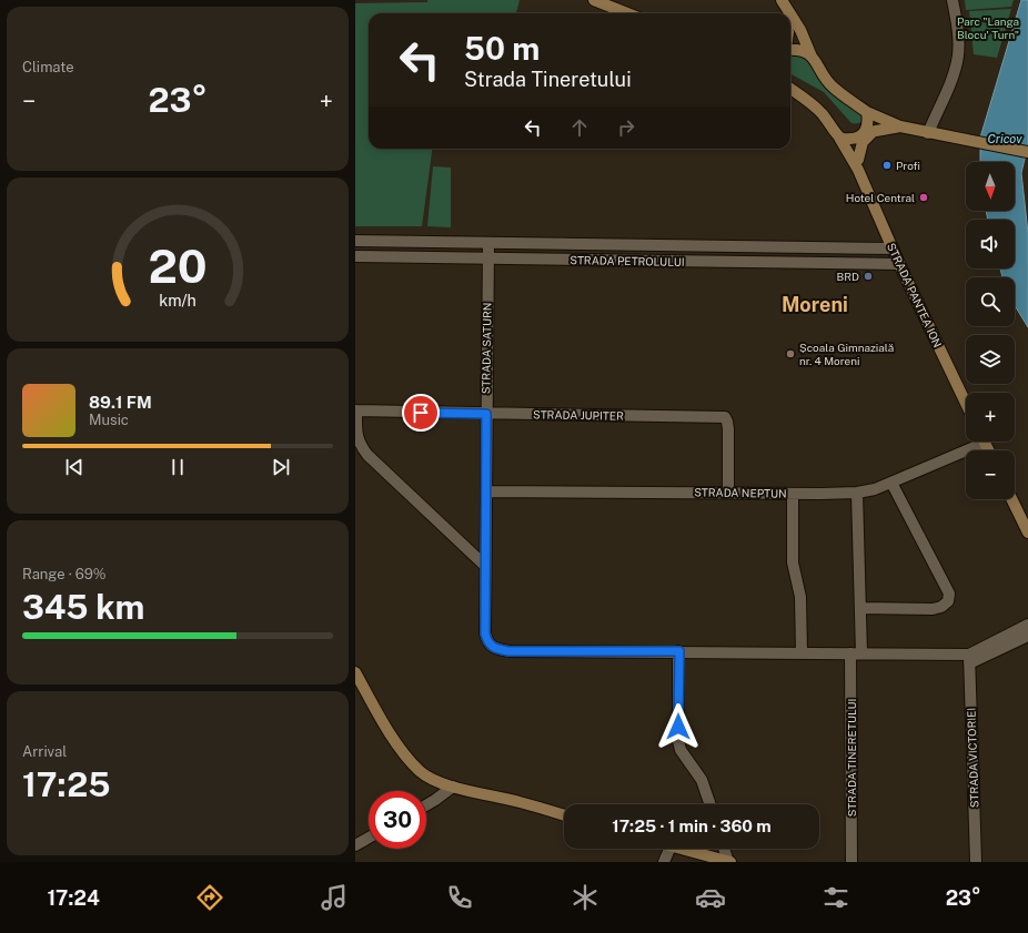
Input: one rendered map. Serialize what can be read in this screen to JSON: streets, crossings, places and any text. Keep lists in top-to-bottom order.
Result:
{
  "streets": {
    "main road": ["STRADA PANTEA ION"],
    "street": [
      "STRADA PETROLULUI",
      "STRADA SATURN",
      "STRADA JUPITER",
      "STRADA NEPTUN",
      "STRADA TINERETULUI",
      "STRADA VICTORIEI"
    ]
  },
  "crossings": [
    ["STRADA PETROLULUI", "STRADA PANTEA ION"],
    ["STRADA PETROLULUI", "STRADA SATURN"],
    ["STRADA SATURN", "STRADA JUPITER"],
    ["STRADA SATURN", "STRADA NEPTUN"],
    ["STRADA JUPITER", "STRADA NEPTUN"],
    ["STRADA NEPTUN", "STRADA TINERETULUI"]
  ],
  "districts": ["Moreni"],
  "water": ["Cricov"],
  "parks": ["Parc \"Langa Blocu' Turn\""],
  "places": [
    "Profi",
    "Hotel Central",
    "BRD",
    "Școala Gimnazială nr. 4 Moreni"
  ],
  "north": "bottom",
  "page": {
    "tile": [
      "Climate",
      ["Range · 69%", "345 km"],
      ["Arrival", "17:25"]
    ],
    "turn": ["50 m", "Strada Tineretului"],
    "heat": ["−", "23°", "+"],
    "map_buttons": ["+", "−"],
    "song": ["89.1 FM", "Music"],
    "limit": "30",
    "trip": "17:25 · 1 min · 360 m",
    "tabs": ["17:24", "23°"],
    "gauge": ["20", "km/h"]
  }
}
